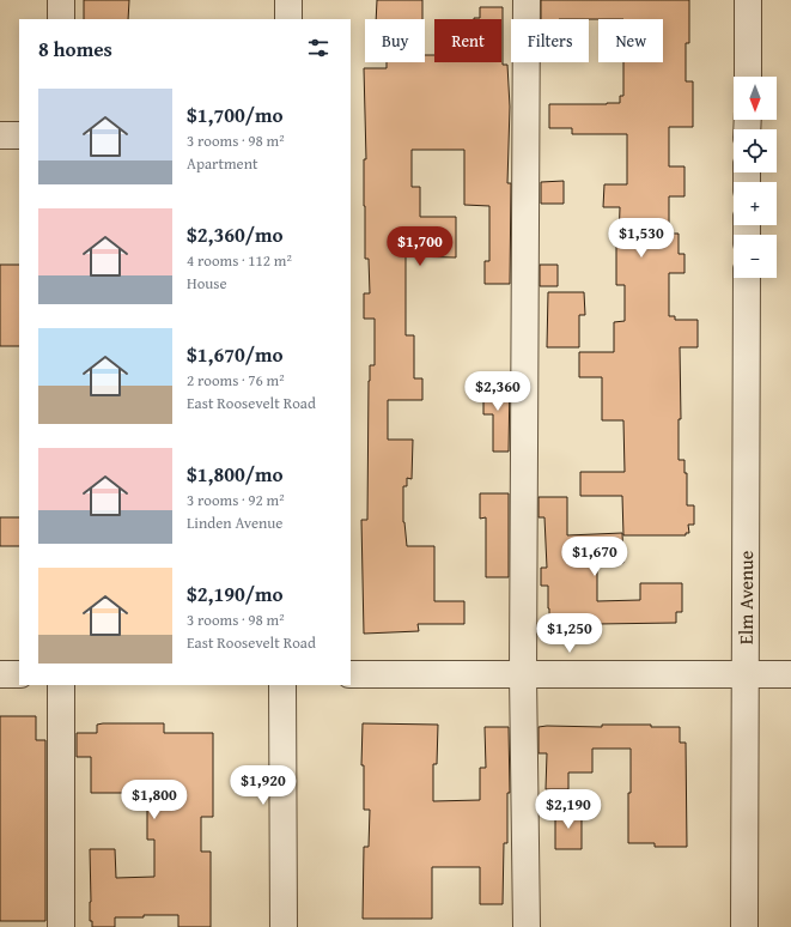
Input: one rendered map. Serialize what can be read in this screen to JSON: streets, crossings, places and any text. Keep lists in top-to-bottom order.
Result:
{
  "streets": {
    "street": ["Elm Avenue"]
  },
  "north": "bottom",
  "page": {
    "chip": [
      "Buy",
      "Rent",
      "Filters",
      "New"
    ],
    "heading": "8 homes",
    "map_buttons": ["+", "−"],
    "list": [
      {
        "name": "$1,700/mo",
        "note": "3 rooms · 98 m² · Apartment"
      },
      {
        "name": "$2,360/mo",
        "note": "4 rooms · 112 m² · House"
      },
      {
        "name": "$1,670/mo",
        "note": "2 rooms · 76 m² · East Roosevelt Road"
      },
      {
        "name": "$1,800/mo",
        "note": "3 rooms · 92 m² · Linden Avenue"
      },
      {
        "name": "$2,190/mo",
        "note": "3 rooms · 98 m² · East Roosevelt Road"
      }
    ],
    "price": [
      "$1,530",
      "$1,700",
      "$2,360",
      "$1,670",
      "$1,250",
      "$1,920",
      "$1,800",
      "$2,190"
    ]
  }
}
